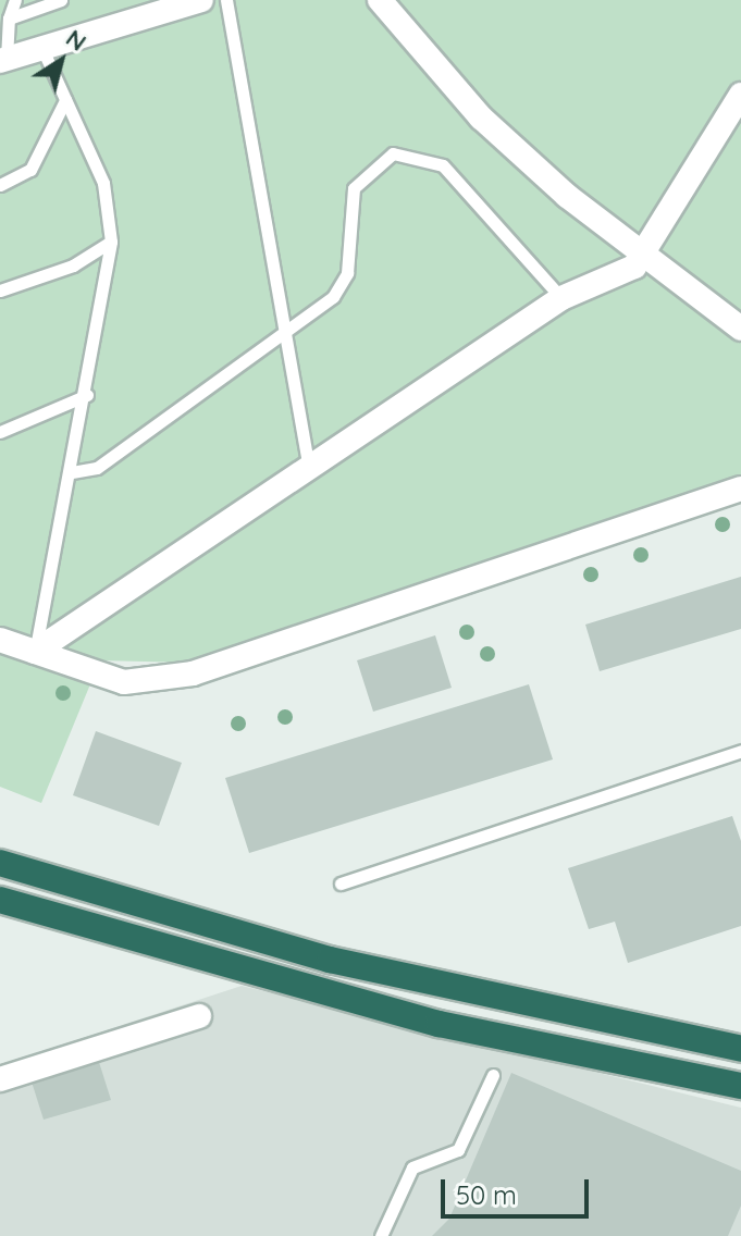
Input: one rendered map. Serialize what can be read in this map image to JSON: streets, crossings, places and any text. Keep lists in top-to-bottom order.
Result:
{
  "scale_bar": "50 m",
  "north": "top right"
}
